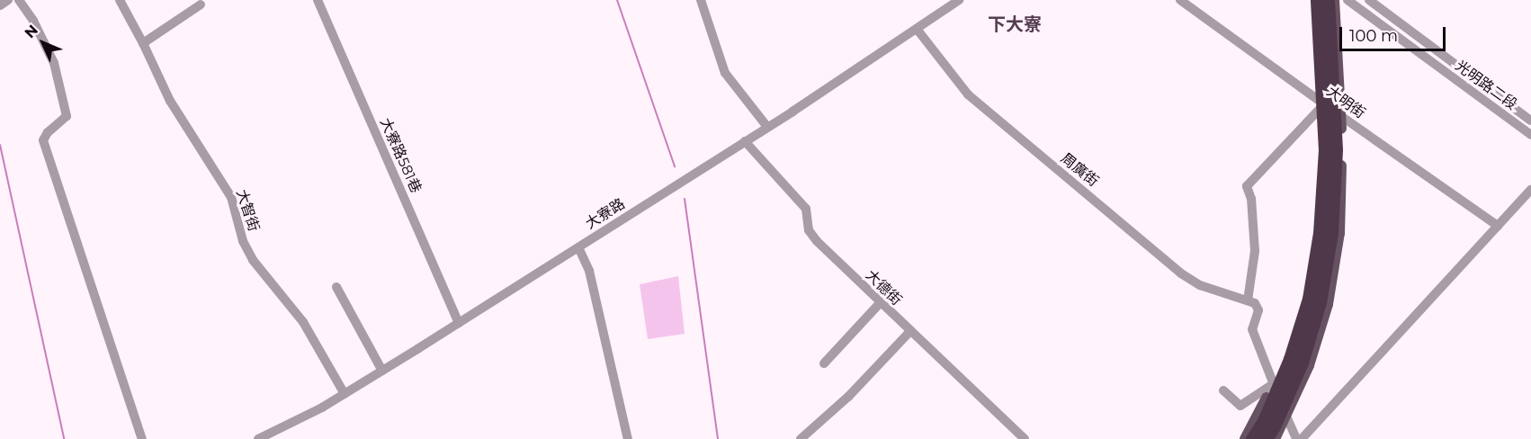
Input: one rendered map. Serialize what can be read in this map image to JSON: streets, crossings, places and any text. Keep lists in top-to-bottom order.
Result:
{
  "streets": {
    "street": [
      "光明路二段",
      "大明街",
      "大寮路581巷",
      "周廣街",
      "大智街",
      "大寮路",
      "大德街"
    ]
  },
  "crossings": [
    ["大明街", "周廣街"],
    ["大寮路581巷", "大寮路"],
    ["周廣街", "大寮路"],
    ["大智街", "大寮路"],
    ["大寮路", "大德街"]
  ],
  "districts": ["下大寮"],
  "scale_bar": "100 m",
  "north": "top left"
}
